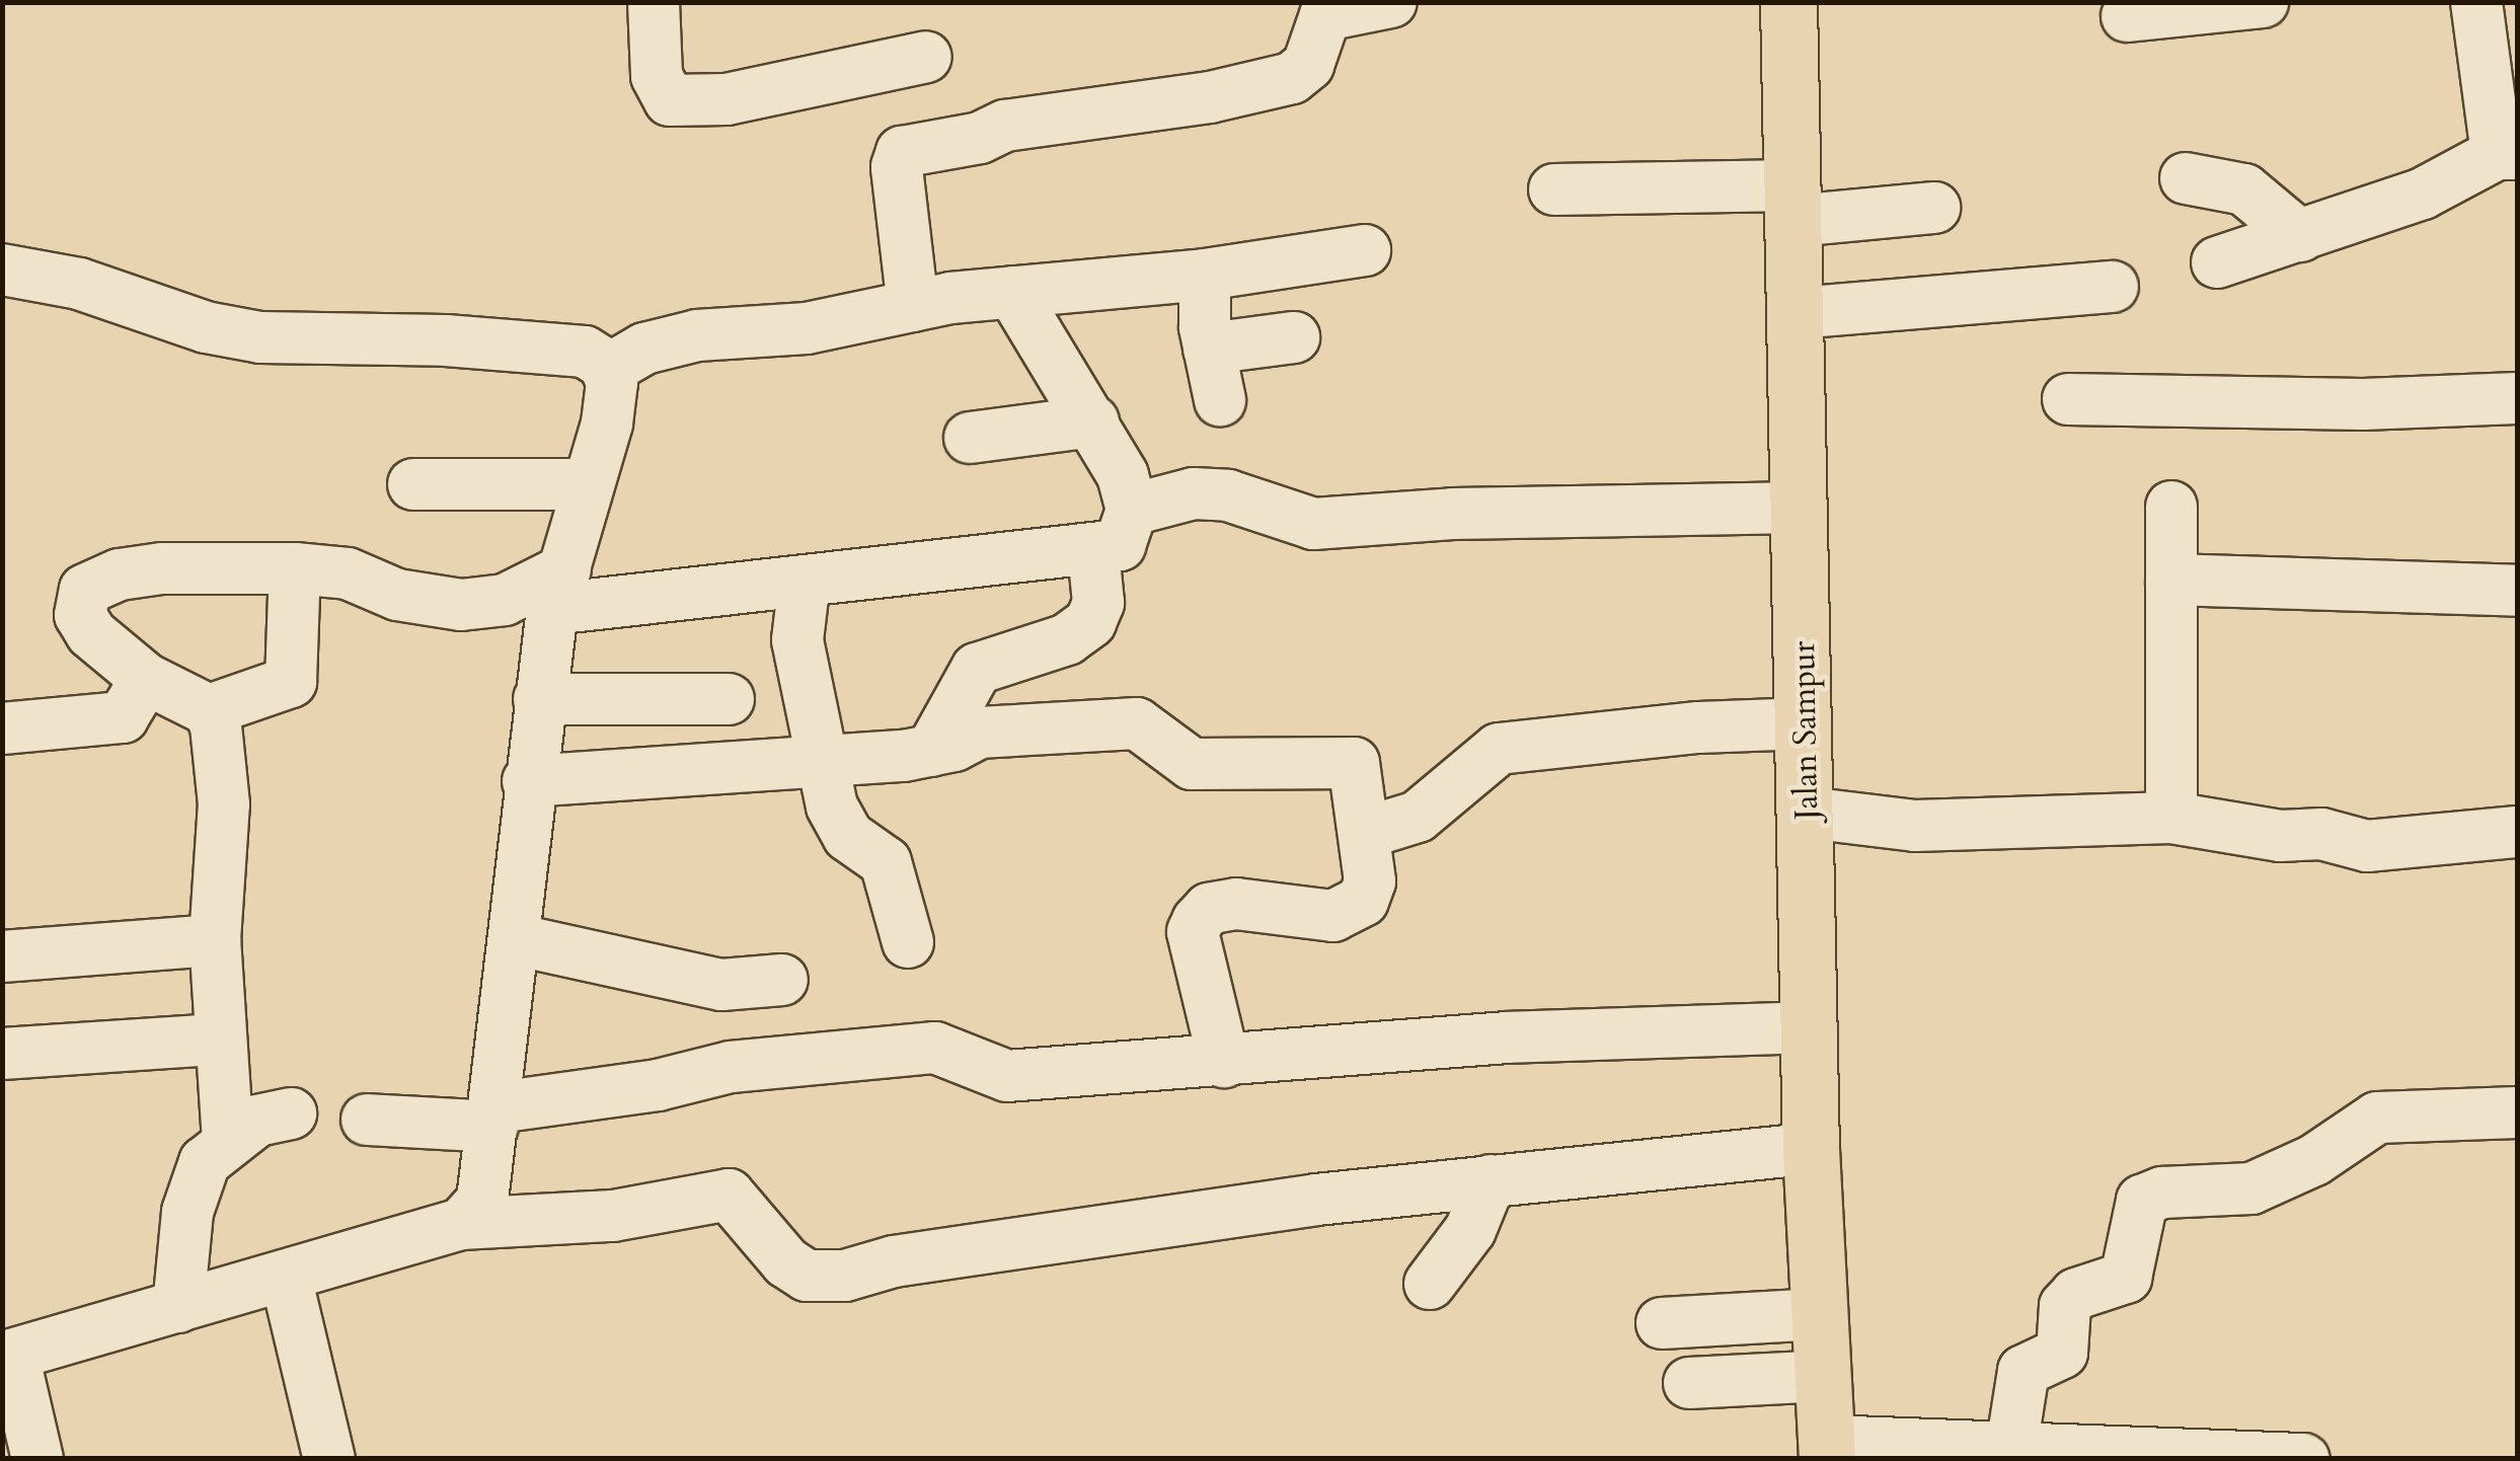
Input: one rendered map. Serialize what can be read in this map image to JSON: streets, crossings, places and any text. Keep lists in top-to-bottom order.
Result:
{
  "streets": {
    "main road": ["Jalan Sampur"]
  }
}
